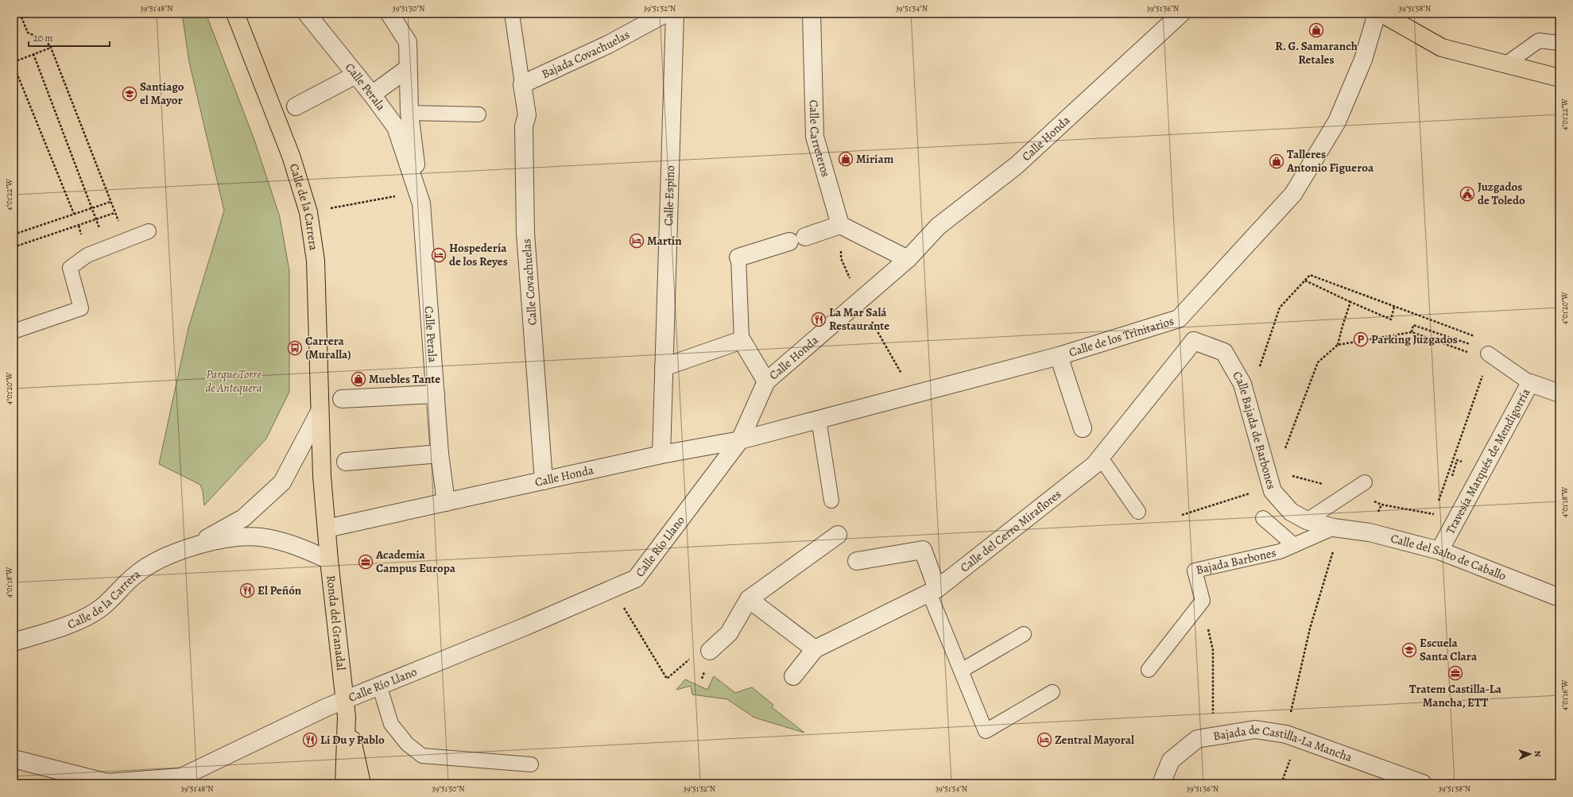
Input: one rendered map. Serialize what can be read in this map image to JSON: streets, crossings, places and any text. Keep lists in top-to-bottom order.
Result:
{
  "streets": {
    "main road": ["Calle de la Carrera", "Ronda del Granadal"],
    "street": [
      "Bajada Covachuelas",
      "Calle Perala",
      "Calle Carreteros",
      "Calle Honda",
      "Calle Espino",
      "Calle Covachuelas",
      "Calle de los Trinitarios",
      "Calle Bajada de Barbones",
      "Travesía Marqués de Mendigorría",
      "Calle del Cerro Miraflores",
      "Calle Río Llano",
      "Calle del Salto de Caballo",
      "Bajada de Castilla-La Mancha"
    ],
    "lane": ["Bajada Barbones"]
  },
  "crossings": [
    ["Bajada Covachuelas", "Calle Covachuelas"],
    ["Calle Perala", "Calle Honda"],
    ["Calle Honda", "Calle Espino"],
    ["Calle Honda", "Calle de la Carrera"],
    ["Calle Honda", "Calle Covachuelas"],
    ["Calle Honda", "Calle de los Trinitarios"],
    ["Calle Honda", "Calle Río Llano"],
    ["Calle Honda", "Ronda del Granadal"],
    ["Calle de la Carrera", "Ronda del Granadal"],
    ["Calle de los Trinitarios", "Calle Río Llano"],
    ["Calle Bajada de Barbones", "Calle del Cerro Miraflores"],
    ["Calle Bajada de Barbones", "Calle del Salto de Caballo"],
    ["Calle Bajada de Barbones", "Bajada Barbones"],
    ["Travesía Marqués de Mendigorría", "Calle del Salto de Caballo"],
    ["Calle Río Llano", "Ronda del Granadal"],
    ["Calle del Salto de Caballo", "Bajada Barbones"]
  ],
  "parks": ["Parque Torre de Antequera"],
  "places": {
    "shop": [
      "R. G. Samaranch Retales",
      "Miriam",
      "Talleres Antonio Figueroa",
      "Muebles Tante"
    ],
    "school or university": ["Santiago el Mayor", "Escuela Santa Clara"],
    "public building": ["Juzgados de Toledo"],
    "hotel": ["Martín", "Hospedería de los Reyes", "Zentral Mayoral"],
    "restaurant": ["La Mar Salá Restaurante", "El Peñón", "Li Du y Pablo"],
    "parking": ["Parking Juzgados"],
    "bus stop": ["Carrera (Muralla)"],
    "office": ["Academia Campus Europa", "Tratem Castilla-La Mancha, ETT"]
  },
  "scale_bar": "20 m",
  "north": "right",
  "coordinates": [
    "39°51'48\"N",
    "39°51'50\"N",
    "39°51'52\"N",
    "39°51'54\"N",
    "39°51'56\"N",
    "39°51'58\"N",
    "4°01'22\"W",
    "4°01'20\"W",
    "4°01'18\"W",
    "4°01'16\"W"
  ]
}
